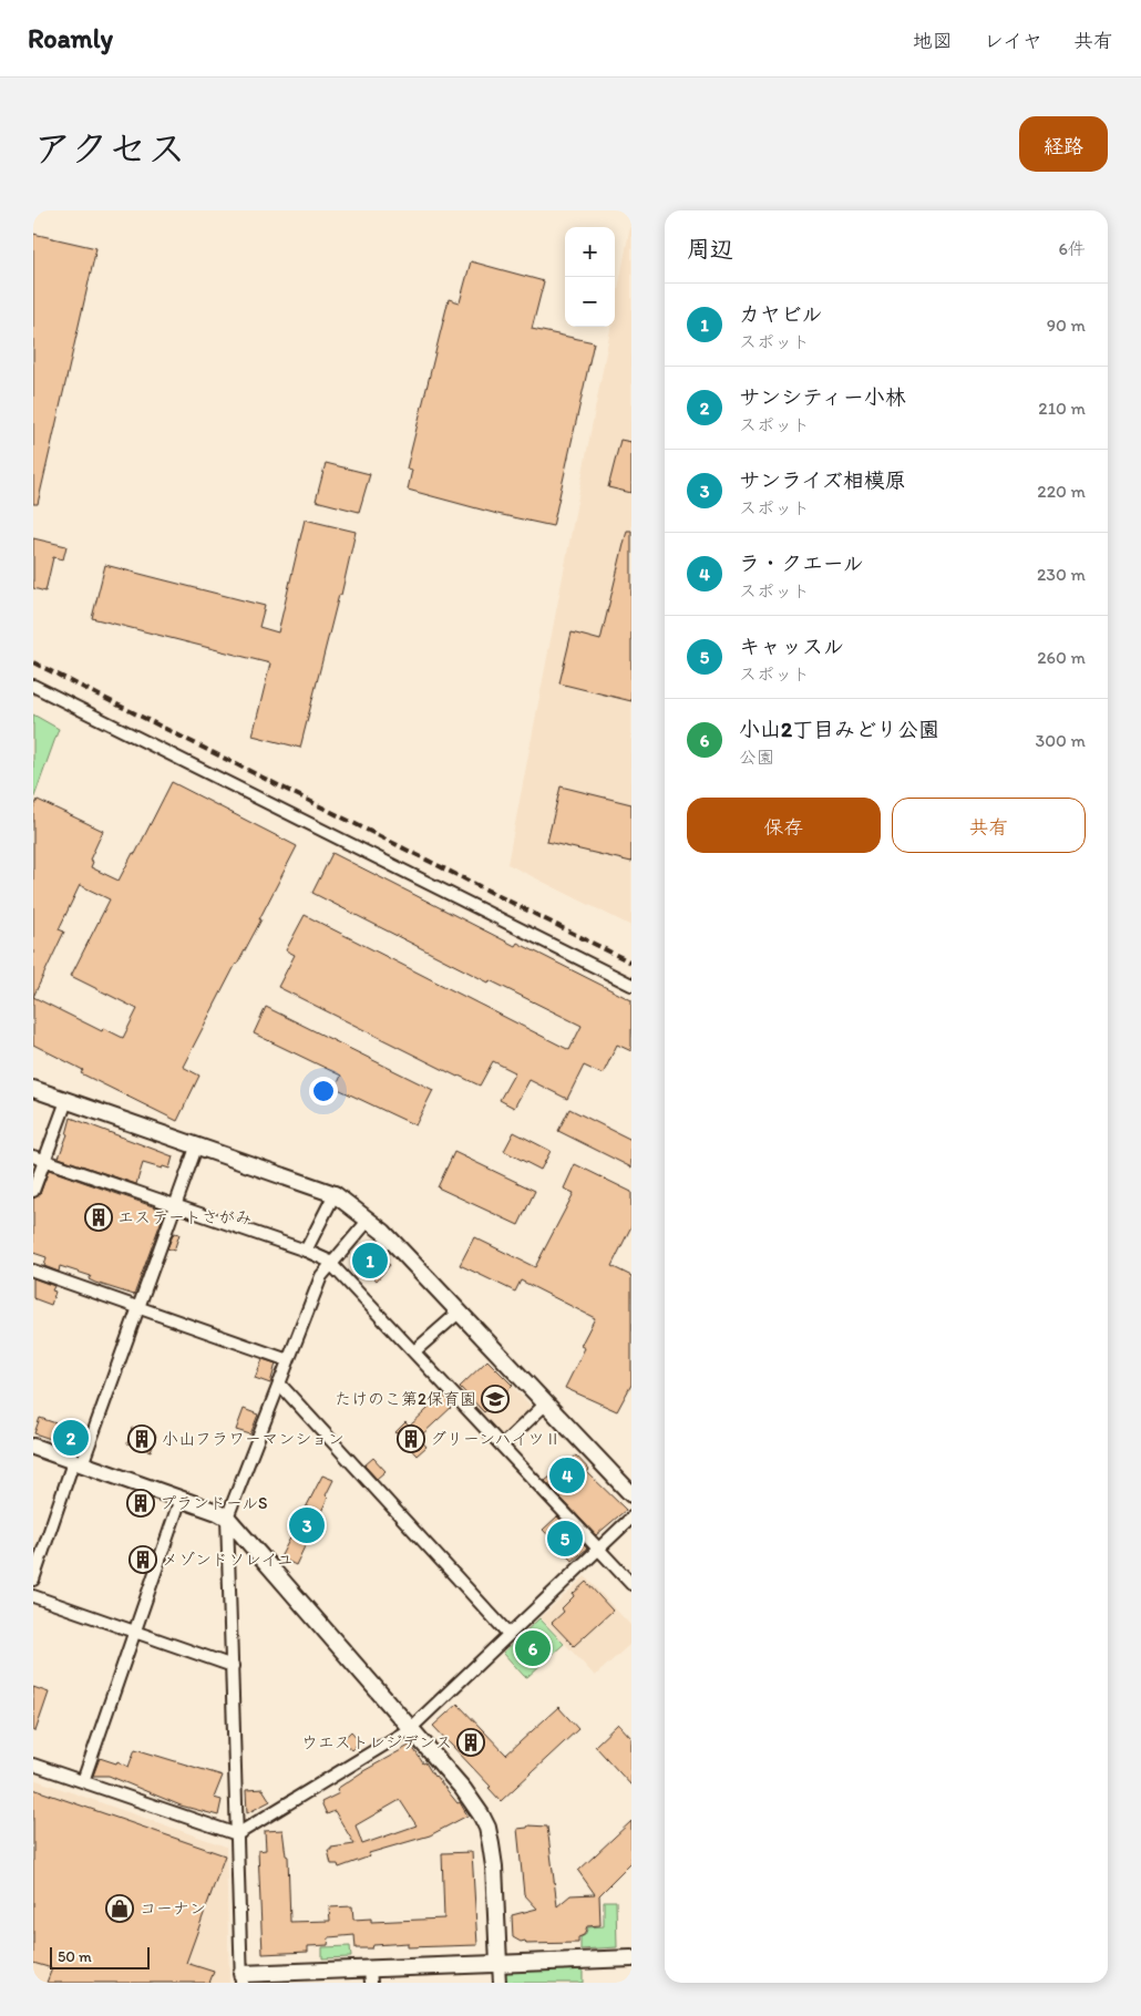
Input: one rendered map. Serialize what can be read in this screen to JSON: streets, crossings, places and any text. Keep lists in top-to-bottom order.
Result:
{
  "places": {
    "building": [
      "エステートさがみ",
      "小山フラワーマンション",
      "グリーンハイツⅡ",
      "プランドールS",
      "メゾンドソレイユ",
      "ウエストレジデンス"
    ],
    "school or university": ["たけのこ第2保育園"],
    "shop": ["コーナン"]
  },
  "scale_bar": "50 m",
  "page": {
    "header": "Roamly",
    "nav": ["地図", "レイヤ", "共有"],
    "title": "アクセス",
    "buttons": [
      "経路",
      ["保存", "共有"]
    ],
    "heading": ["周辺", "6件"],
    "map_buttons": ["+", "−"],
    "list": [
      {
        "mark": "1",
        "name": "カヤビル",
        "note": "スポット",
        "value": "90 m"
      },
      {
        "mark": "2",
        "name": "サンシティー小林",
        "note": "スポット",
        "value": "210 m"
      },
      {
        "mark": "3",
        "name": "サンライズ相模原",
        "note": "スポット",
        "value": "220 m"
      },
      {
        "mark": "4",
        "name": "ラ・クエール",
        "note": "スポット",
        "value": "230 m"
      },
      {
        "mark": "5",
        "name": "キャッスル",
        "note": "スポット",
        "value": "260 m"
      },
      {
        "mark": "6",
        "name": "小山2丁目みどり公園",
        "note": "公園",
        "value": "300 m"
      }
    ],
    "pins": [
      "1",
      "2",
      "4",
      "3",
      "5",
      "6"
    ],
    "scale": "50 m"
  }
}
